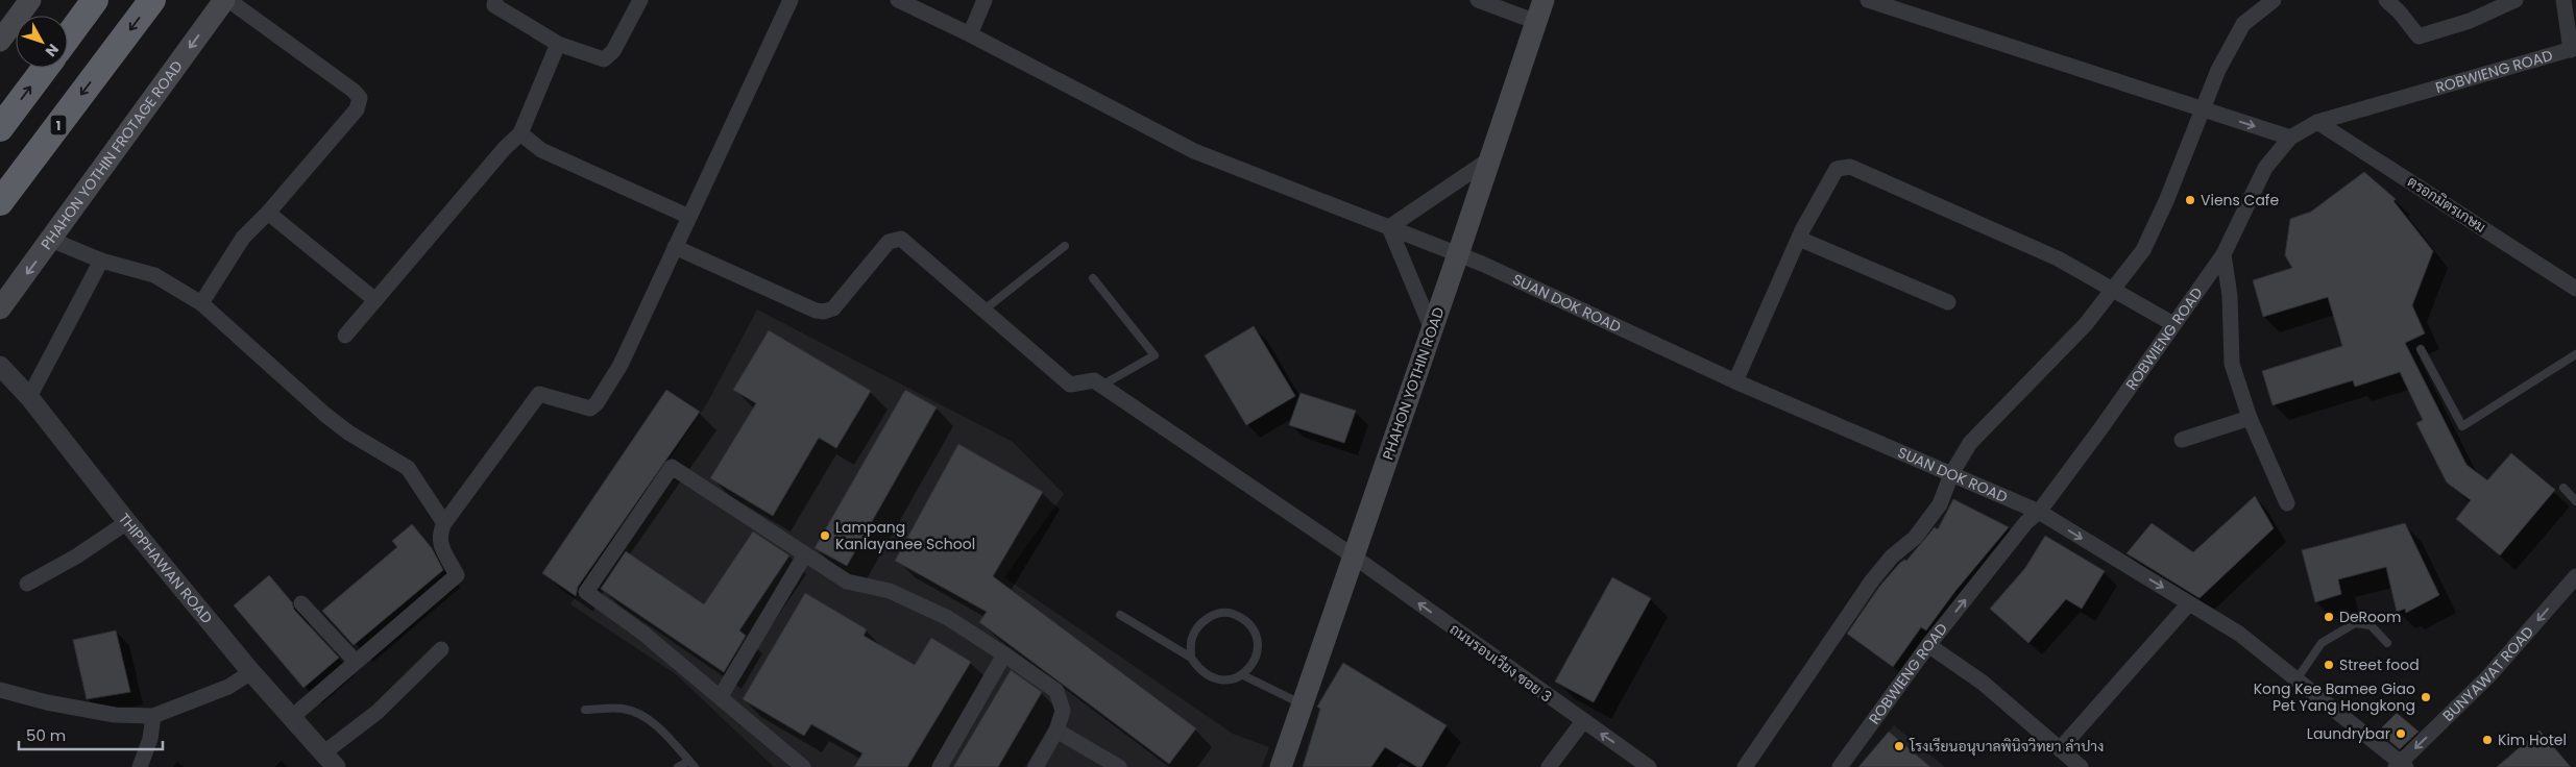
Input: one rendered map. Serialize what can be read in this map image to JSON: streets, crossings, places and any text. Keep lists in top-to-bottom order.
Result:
{
  "streets": {
    "highway": ["1"],
    "main road": ["PHAHON YOTHIN FROTAGE ROAD", "PHAHON YOTHIN ROAD"],
    "street": [
      "ROBWIENG ROAD",
      "ตรอกมิตรเกษม",
      "SUAN DOK ROAD",
      "THIPPHAWAN ROAD",
      "ถนนรอบเวียง ซอย 3",
      "BUNYAWAT ROAD"
    ]
  },
  "crossings": [
    ["ROBWIENG ROAD", "ตรอกมิตรเกษม"],
    ["ROBWIENG ROAD", "SUAN DOK ROAD"],
    ["SUAN DOK ROAD", "PHAHON YOTHIN ROAD"],
    ["SUAN DOK ROAD", "BUNYAWAT ROAD"],
    ["PHAHON YOTHIN ROAD", "ถนนรอบเวียง ซอย 3"]
  ],
  "one_way": ["PHAHON YOTHIN FROTAGE ROAD", "ถนนรอบเวียง ซอย 3", "BUNYAWAT ROAD"],
  "places": [
    "Viens Cafe",
    "Lampang Kanlayanee School",
    "DeRoom",
    "Street food",
    "Kong Kee Bamee Giao Pet Yang Hongkong",
    "Laundrybar",
    "Kim Hotel",
    "โรงเรียนอนุบาลพินิจวิทยา ลำปาง"
  ],
  "scale_bar": "50 m",
  "north": "bottom right"
}
